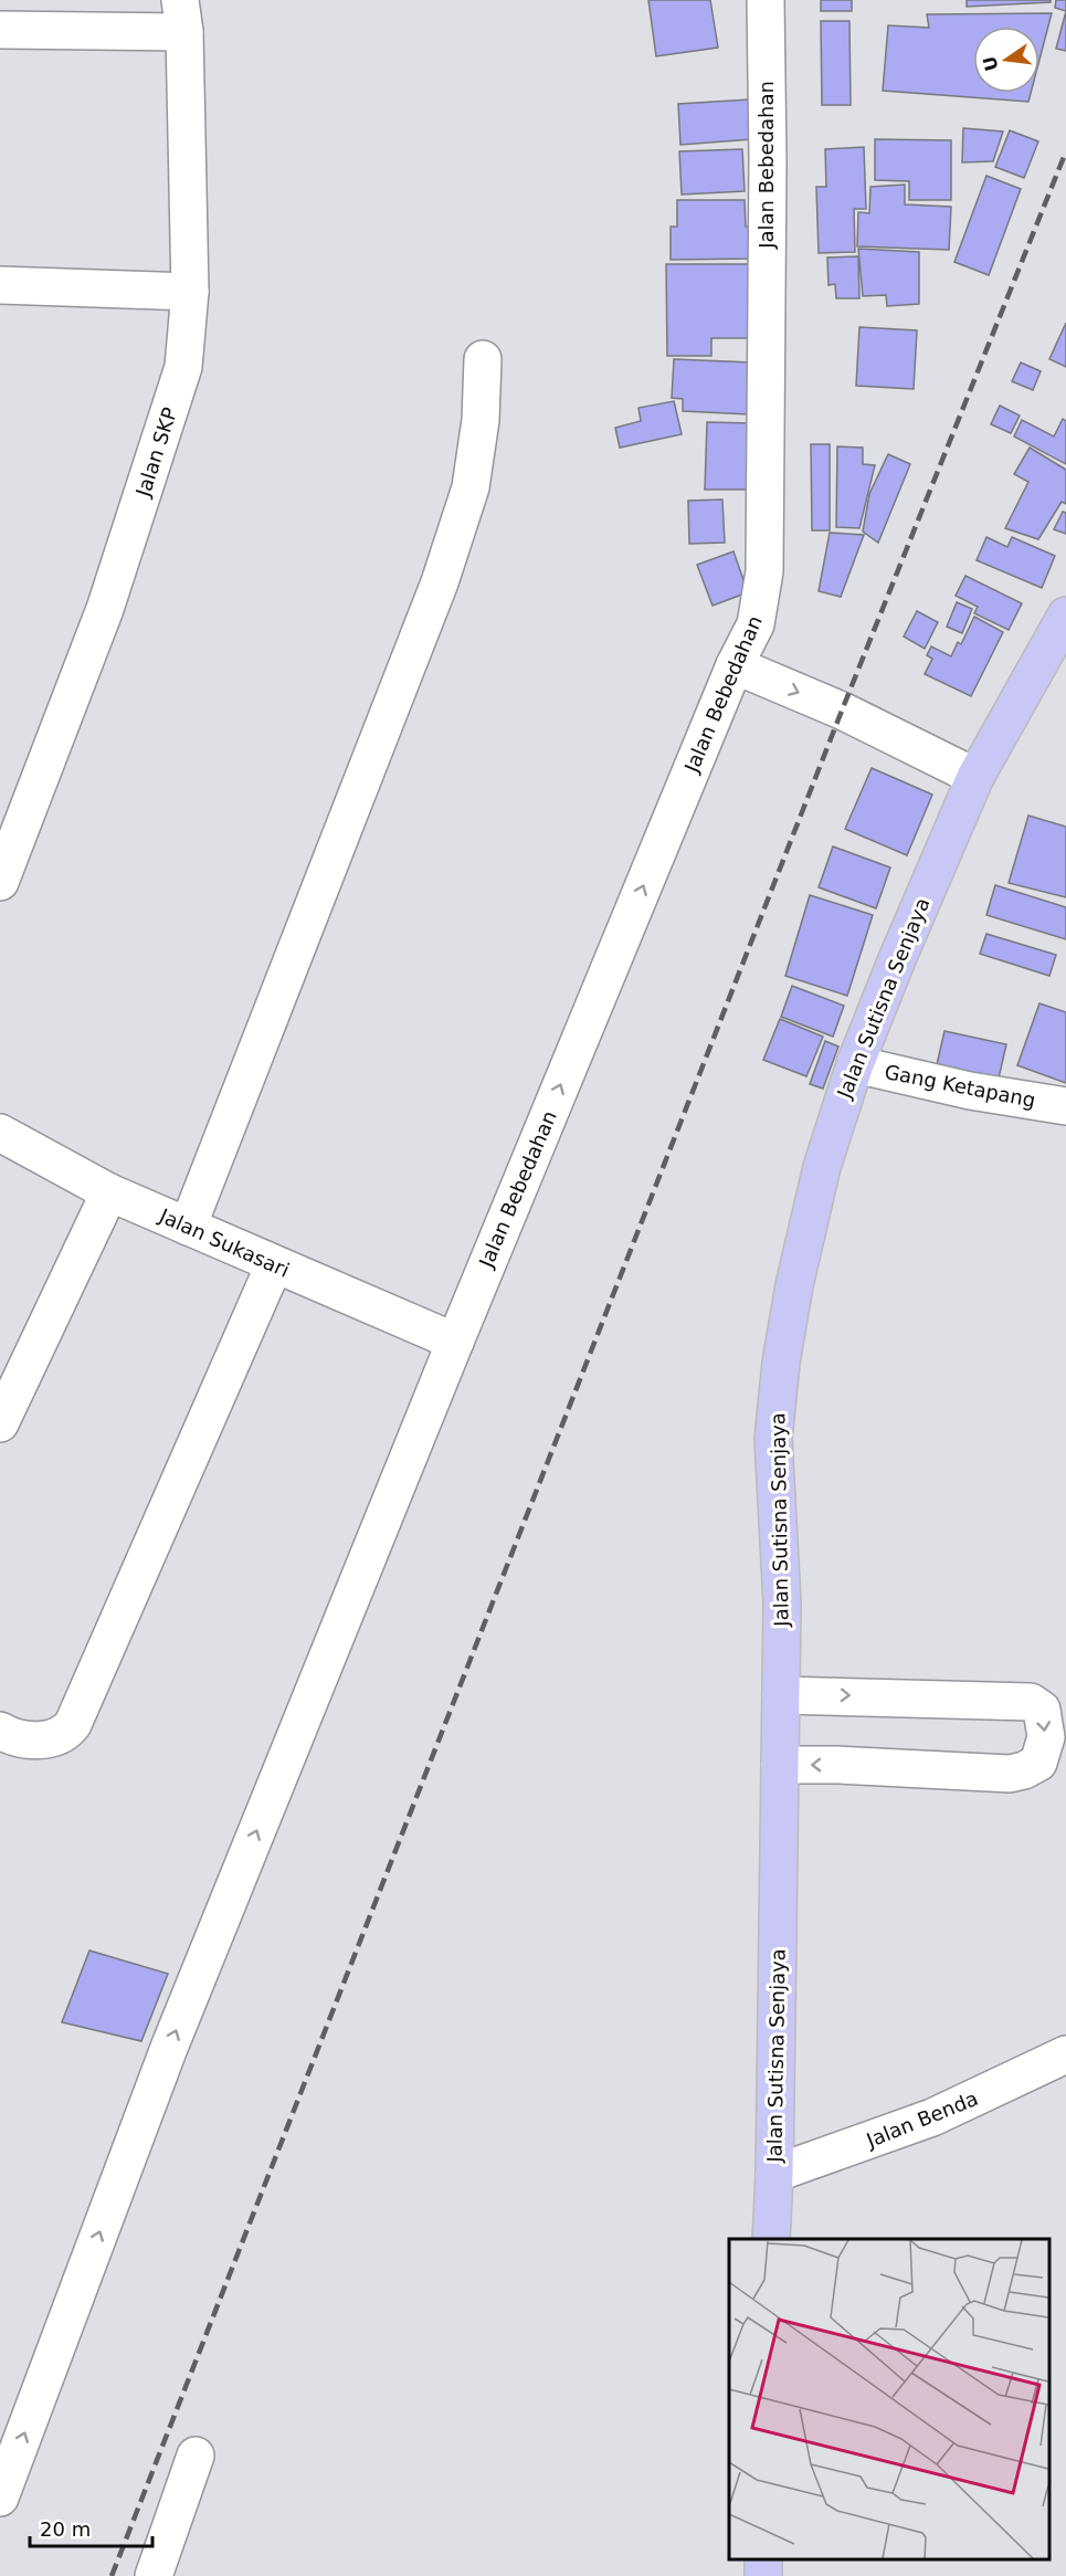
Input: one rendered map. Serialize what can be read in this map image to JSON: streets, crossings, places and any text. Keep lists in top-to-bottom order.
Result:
{
  "streets": {
    "main road": ["Jalan Sutisna Senjaya"],
    "street": [
      "Jalan Bebedahan",
      "Jalan SKP",
      "Gang Ketapang",
      "Jalan Sukasari",
      "Jalan Benda"
    ]
  },
  "crossings": [
    ["Jalan Bebedahan", "Jalan Sukasari"],
    ["Jalan Sutisna Senjaya", "Gang Ketapang"],
    ["Jalan Sutisna Senjaya", "Jalan Benda"]
  ],
  "scale_bar": "20 m",
  "north": "left"
}
